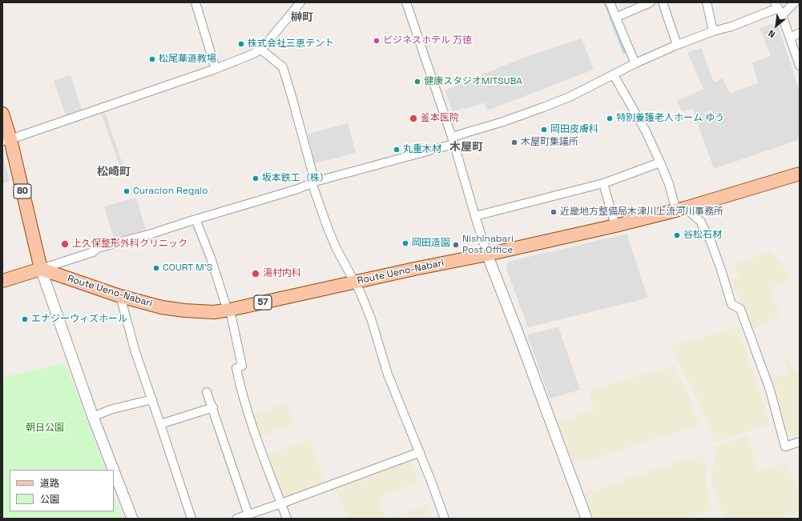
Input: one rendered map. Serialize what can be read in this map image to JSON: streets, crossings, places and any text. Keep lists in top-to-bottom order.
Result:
{
  "streets": {
    "main road": ["80", "Route Ueno-Nabari", "57"]
  },
  "crossings": [
    ["80", "Route Ueno-Nabari"]
  ],
  "districts": ["榊町", "木屋町", "松崎町"],
  "parks": ["朝日公園"],
  "places": [
    "ビジネスホテル 万徳",
    "株式会社三恵テント",
    "松尾華道教場",
    "健康スタジオMITSUBA",
    "釜本医院",
    "特別養護老人ホーム ゆう",
    "岡田皮膚科",
    "木屋町集議所",
    "丸重木材",
    "坂本鉄工（株）",
    "Curacion Regalo",
    "近畿地方整備局木津川上流河川事務所",
    "谷松石材",
    "岡田造園",
    "上久保整形外科クリニック",
    "Nishinabari Post Office",
    "COURT M'S",
    "湯村内科",
    "エナジーウィズホール"
  ],
  "legend": ["道路", "公園"],
  "north": "bottom left"
}
